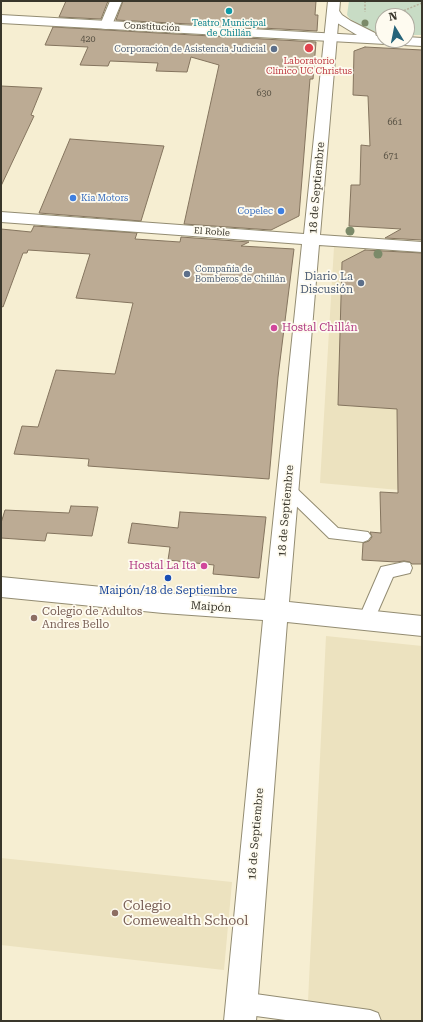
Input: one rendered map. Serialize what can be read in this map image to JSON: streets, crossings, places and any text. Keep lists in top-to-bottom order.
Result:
{
  "streets": {
    "street": [
      "Constitución",
      "18 de Septiembre",
      "El Roble",
      "Maipón"
    ]
  },
  "crossings": [
    ["Constitución", "18 de Septiembre"],
    ["18 de Septiembre", "El Roble"],
    ["18 de Septiembre", "Maipón"]
  ],
  "places": [
    "Teatro Municipal de Chillán",
    "Laboratorio Clínico UC Christus",
    "Corporación de Asistencia Judicial",
    "Kia Motors",
    "Copelec",
    "Compañía de Bomberos de Chillán",
    "Diario La Discusión",
    "Hostal Chillán",
    "Hostal La Ita",
    "Maipón/18 de Septiembre",
    "Colegio de Adultos Andres Bello",
    "Colegio Comewealth School"
  ],
  "house_numbers": [
    "420",
    "630",
    "661",
    "671"
  ],
  "north": "top"
}
